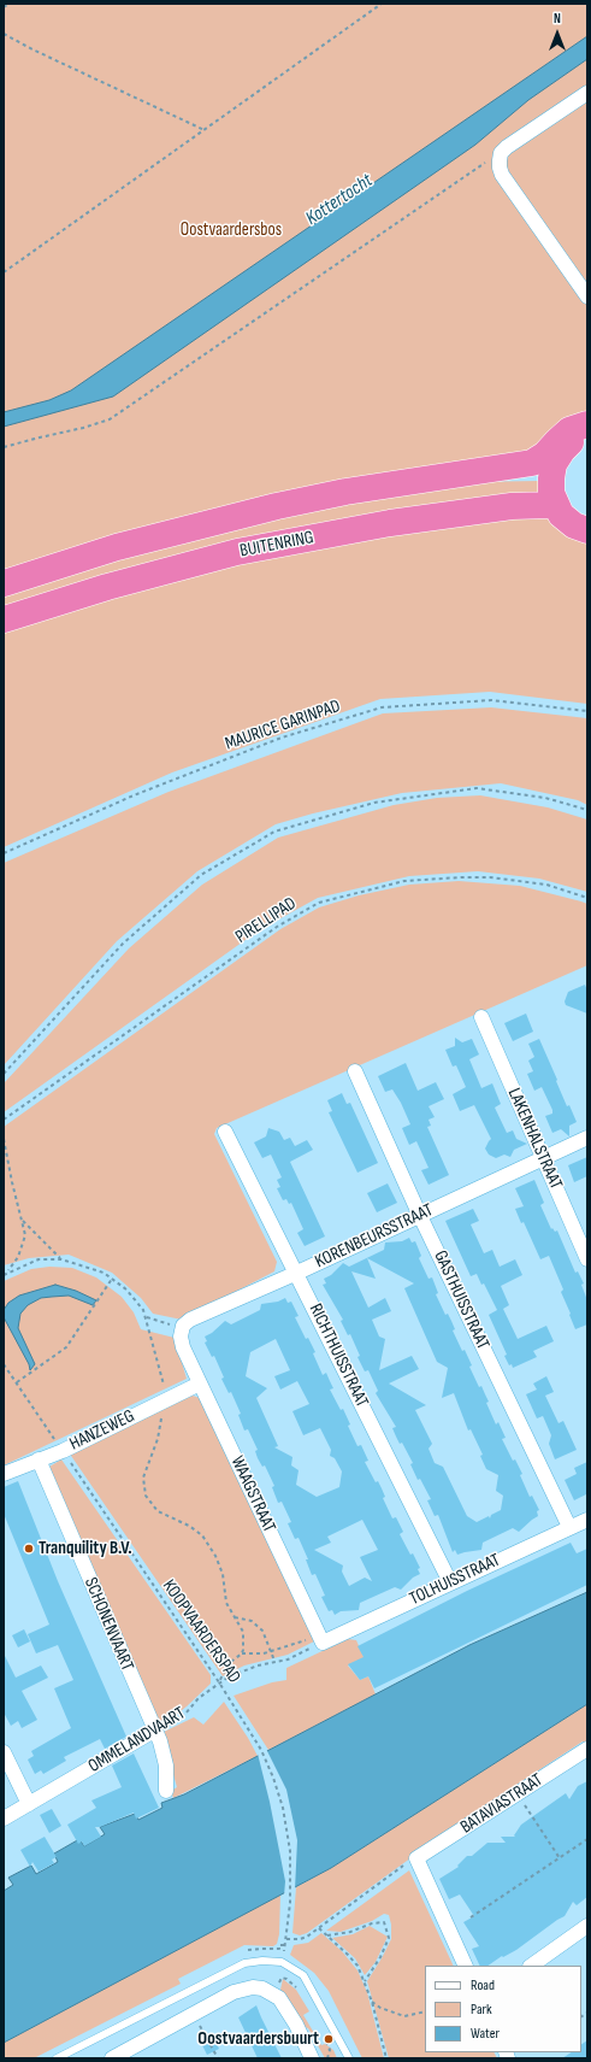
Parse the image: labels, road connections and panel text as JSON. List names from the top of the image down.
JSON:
{
  "streets": {
    "highway": ["BUITENRING"],
    "street": [
      "LAKENHALSTRAAT",
      "KORENBEURSSTRAAT",
      "GASTHUISSTRAAT",
      "RICHTHUISSTRAAT",
      "HANZEWEG",
      "WAAGSTRAAT",
      "TOLHUISSTRAAT",
      "SCHONENVAART",
      "OMMELANDVAART",
      "BATAVIASTRAAT"
    ],
    "path": ["MAURICE GARINPAD", "PIRELLIPAD", "KOOPVAARDERSPAD"]
  },
  "crossings": [
    ["LAKENHALSTRAAT", "KORENBEURSSTRAAT"],
    ["KORENBEURSSTRAAT", "GASTHUISSTRAAT"],
    ["KORENBEURSSTRAAT", "RICHTHUISSTRAAT"],
    ["KORENBEURSSTRAAT", "WAAGSTRAAT"],
    ["GASTHUISSTRAAT", "TOLHUISSTRAAT"],
    ["RICHTHUISSTRAAT", "TOLHUISSTRAAT"],
    ["HANZEWEG", "WAAGSTRAAT"],
    ["HANZEWEG", "SCHONENVAART"],
    ["HANZEWEG", "KOOPVAARDERSPAD"],
    ["WAAGSTRAAT", "TOLHUISSTRAAT"],
    ["WAAGSTRAAT", "OMMELANDVAART"],
    ["TOLHUISSTRAAT", "OMMELANDVAART"],
    ["SCHONENVAART", "OMMELANDVAART"],
    ["KOOPVAARDERSPAD", "OMMELANDVAART"]
  ],
  "water": ["Kottertocht"],
  "parks": ["Oostvaardersbos"],
  "places": ["Tranquility B.V.", "Oostvaardersbuurt"],
  "legend": ["Road", "Park", "Water"],
  "north": "top"
}
